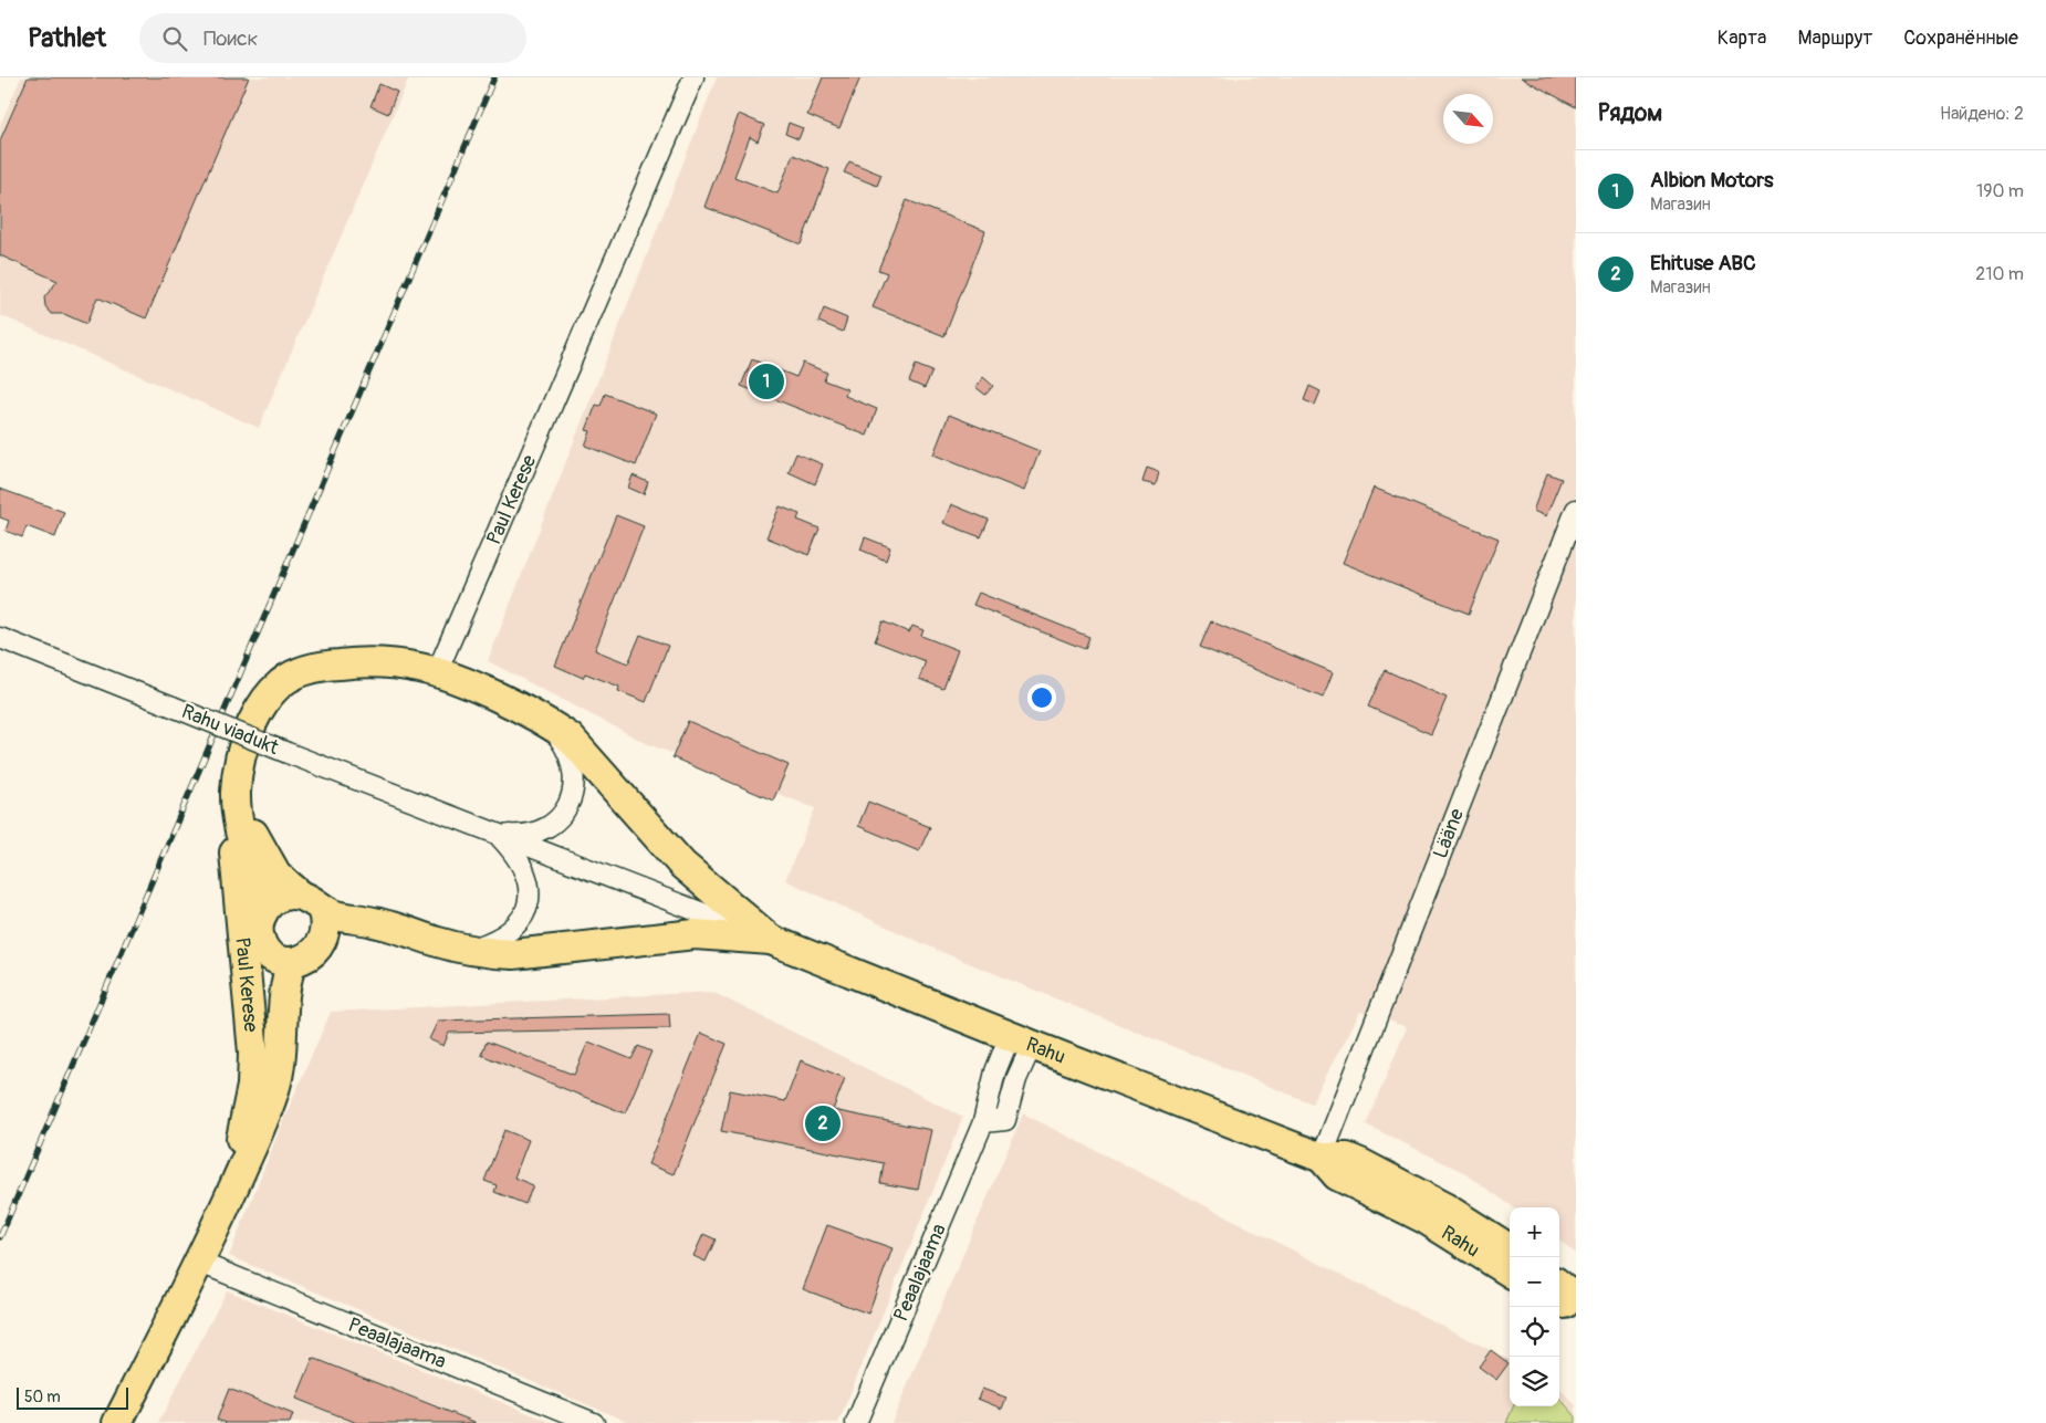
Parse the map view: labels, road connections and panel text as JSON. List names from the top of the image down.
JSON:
{
  "streets": {
    "highway": ["Paul Kerese", "Rahu"],
    "street": ["Rahu viadukt", "Lääne", "Peaalajaama"]
  },
  "crossings": [
    ["Paul Kerese", "Peaalajaama"],
    ["Rahu viadukt", "Rahu"],
    ["Lääne", "Rahu"],
    ["Rahu", "Peaalajaama"]
  ],
  "scale_bar": "50 m",
  "north": "bottom right",
  "page": {
    "header": "Pathlet",
    "search": "Поиск",
    "nav": ["Карта", "Маршрут", "Сохранённые"],
    "heading": ["Рядом", "Найдено: 2"],
    "list": [
      {
        "mark": "1",
        "name": "Albion Motors",
        "note": "Магазин",
        "value": "190 m"
      },
      {
        "mark": "2",
        "name": "Ehituse ABC",
        "note": "Магазин",
        "value": "210 m"
      }
    ],
    "pins": ["1", "2"],
    "map_buttons": ["+", "−"],
    "scale": "50 m"
  }
}
